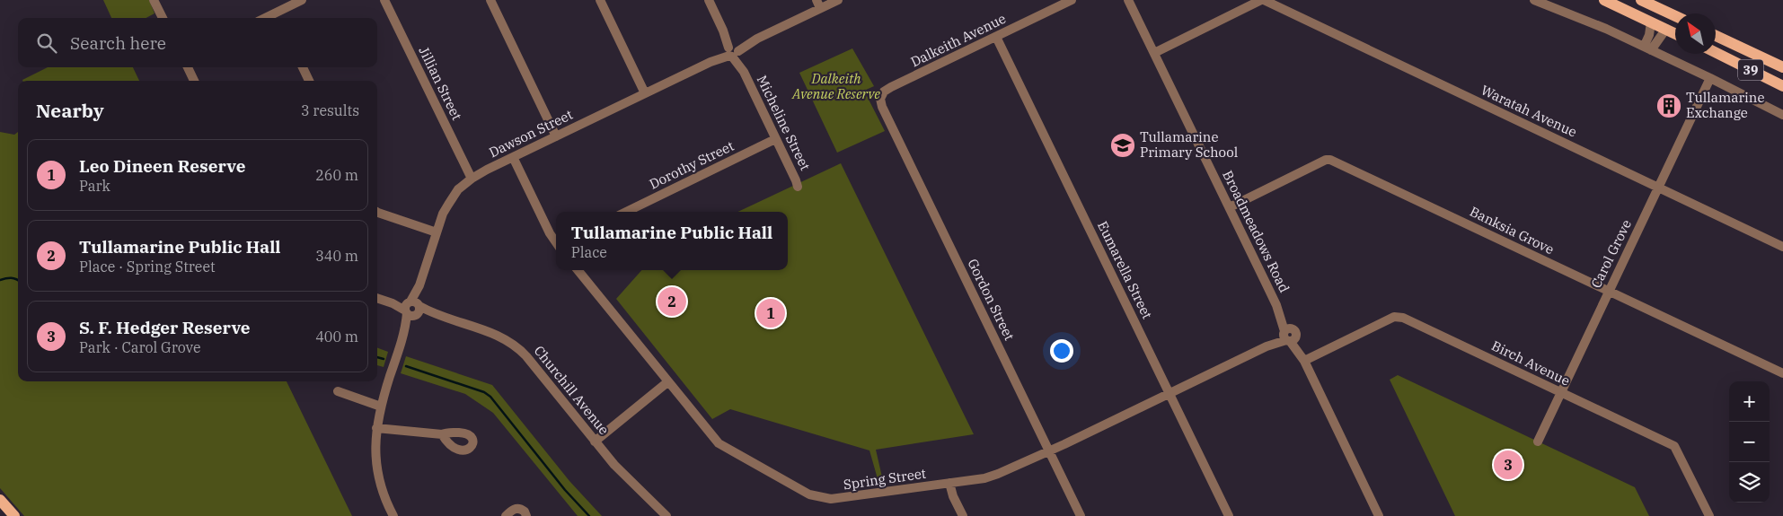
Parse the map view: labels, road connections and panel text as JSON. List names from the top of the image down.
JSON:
{
  "streets": {
    "main road": ["39"],
    "street": [
      "Dalkeith Avenue",
      "Jillian Street",
      "Waratah Avenue",
      "Micheline Street",
      "Dawson Street",
      "Dorothy Street",
      "Banksia Grove",
      "Broadmeadows Road",
      "Carol Grove",
      "Eumarella Street",
      "Gordon Street",
      "Birch Avenue",
      "Churchill Avenue",
      "Spring Street"
    ]
  },
  "crossings": [
    ["Dalkeith Avenue", "Eumarella Street"],
    ["Dalkeith Avenue", "Gordon Street"],
    ["Jillian Street", "Dawson Street"],
    ["Waratah Avenue", "Carol Grove"],
    ["Micheline Street", "Dawson Street"],
    ["Micheline Street", "Dorothy Street"],
    ["Dawson Street", "Churchill Avenue"],
    ["Banksia Grove", "Broadmeadows Road"],
    ["Banksia Grove", "Carol Grove"],
    ["Broadmeadows Road", "Birch Avenue"],
    ["Broadmeadows Road", "Spring Street"],
    ["Carol Grove", "Birch Avenue"],
    ["Eumarella Street", "Spring Street"],
    ["Gordon Street", "Spring Street"]
  ],
  "parks": ["Dalkeith Avenue Reserve"],
  "places": {
    "building": ["Tullamarine Exchange"],
    "school or university": ["Tullamarine Primary School"]
  },
  "north": "top left",
  "page": {
    "search": "Search here",
    "heading": ["Nearby", "3 results"],
    "list": [
      {
        "mark": "1",
        "name": "Leo Dineen Reserve",
        "note": "Park",
        "value": "260 m"
      },
      {
        "mark": "2",
        "name": "Tullamarine Public Hall",
        "note": "Place · Spring Street",
        "value": "340 m"
      },
      {
        "mark": "3",
        "name": "S. F. Hedger Reserve",
        "note": "Park · Carol Grove",
        "value": "400 m"
      }
    ],
    "popup": ["Tullamarine Public Hall", "Place"],
    "pins": ["2", "1", "3"],
    "map_buttons": ["+", "−"]
  }
}
